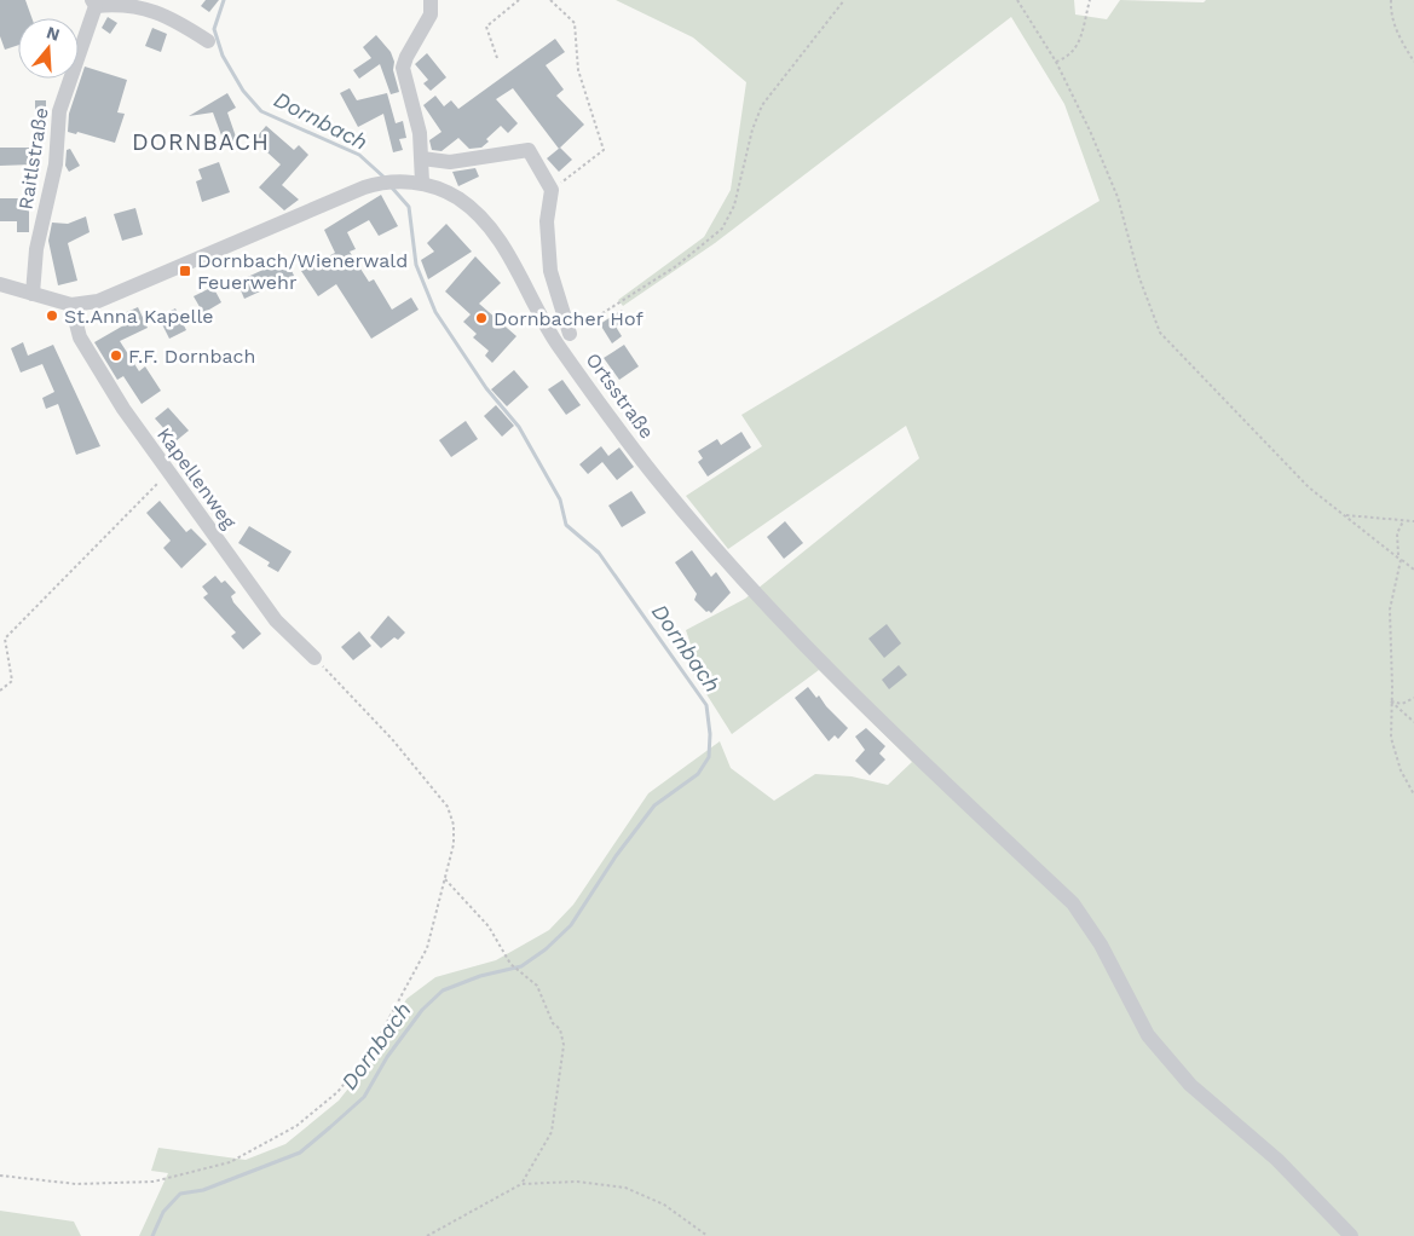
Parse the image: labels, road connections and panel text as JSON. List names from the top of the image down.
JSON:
{
  "streets": {
    "street": ["Raitlstraße", "Ortsstraße", "Kapellenweg"]
  },
  "crossings": [
    ["Raitlstraße", "Ortsstraße"],
    ["Ortsstraße", "Kapellenweg"]
  ],
  "districts": ["DORNBACH"],
  "water": ["Dornbach"],
  "places": {
    "transit": ["Dornbach/Wienerwald Feuerwehr"],
    "other": ["St.Anna Kapelle", "Dornbacher Hof", "F.F. Dornbach"]
  },
  "north": "top"
}
